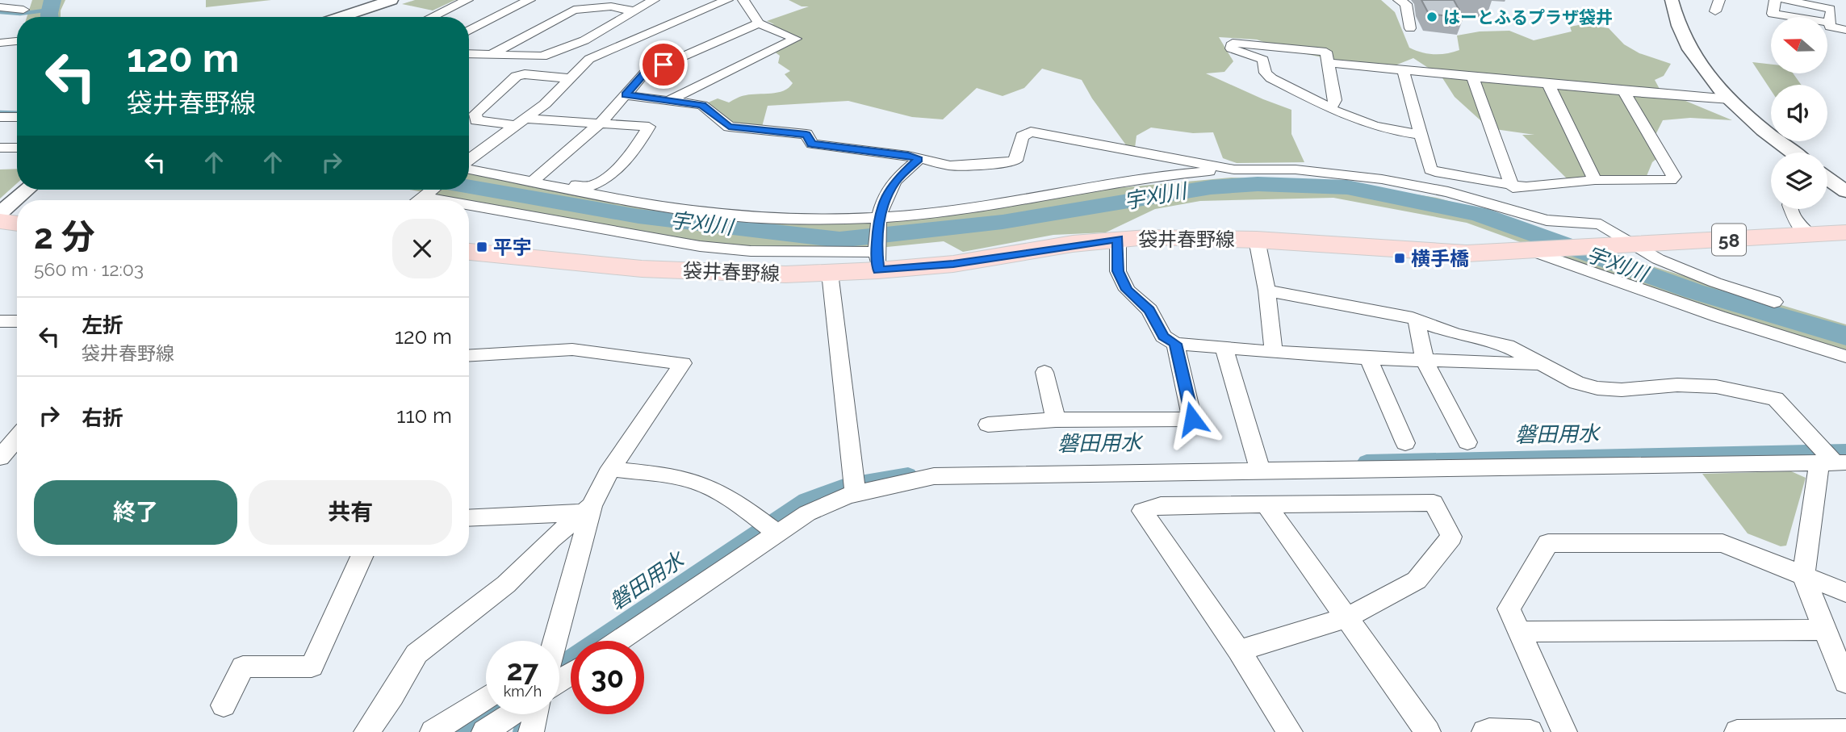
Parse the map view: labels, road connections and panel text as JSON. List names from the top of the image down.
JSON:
{
  "streets": {
    "main road": ["袋井春野線", "58"]
  },
  "water": ["宇刈川", "磐田用水"],
  "places": {
    "other": ["はーとふるプラザ袋井"],
    "transit": ["平宇", "横手橋"]
  },
  "north": "left",
  "page": {
    "turn": ["120 m", "袋井春野線"],
    "heading": ["2 分", "560 m · 12:03"],
    "list": [
      {
        "name": "左折",
        "note": "袋井春野線",
        "value": "120 m"
      },
      {
        "name": "右折",
        "value": "110 m"
      }
    ],
    "buttons": ["終了", "共有"],
    "speed": "27 km/h",
    "limit": "30"
  }
}
